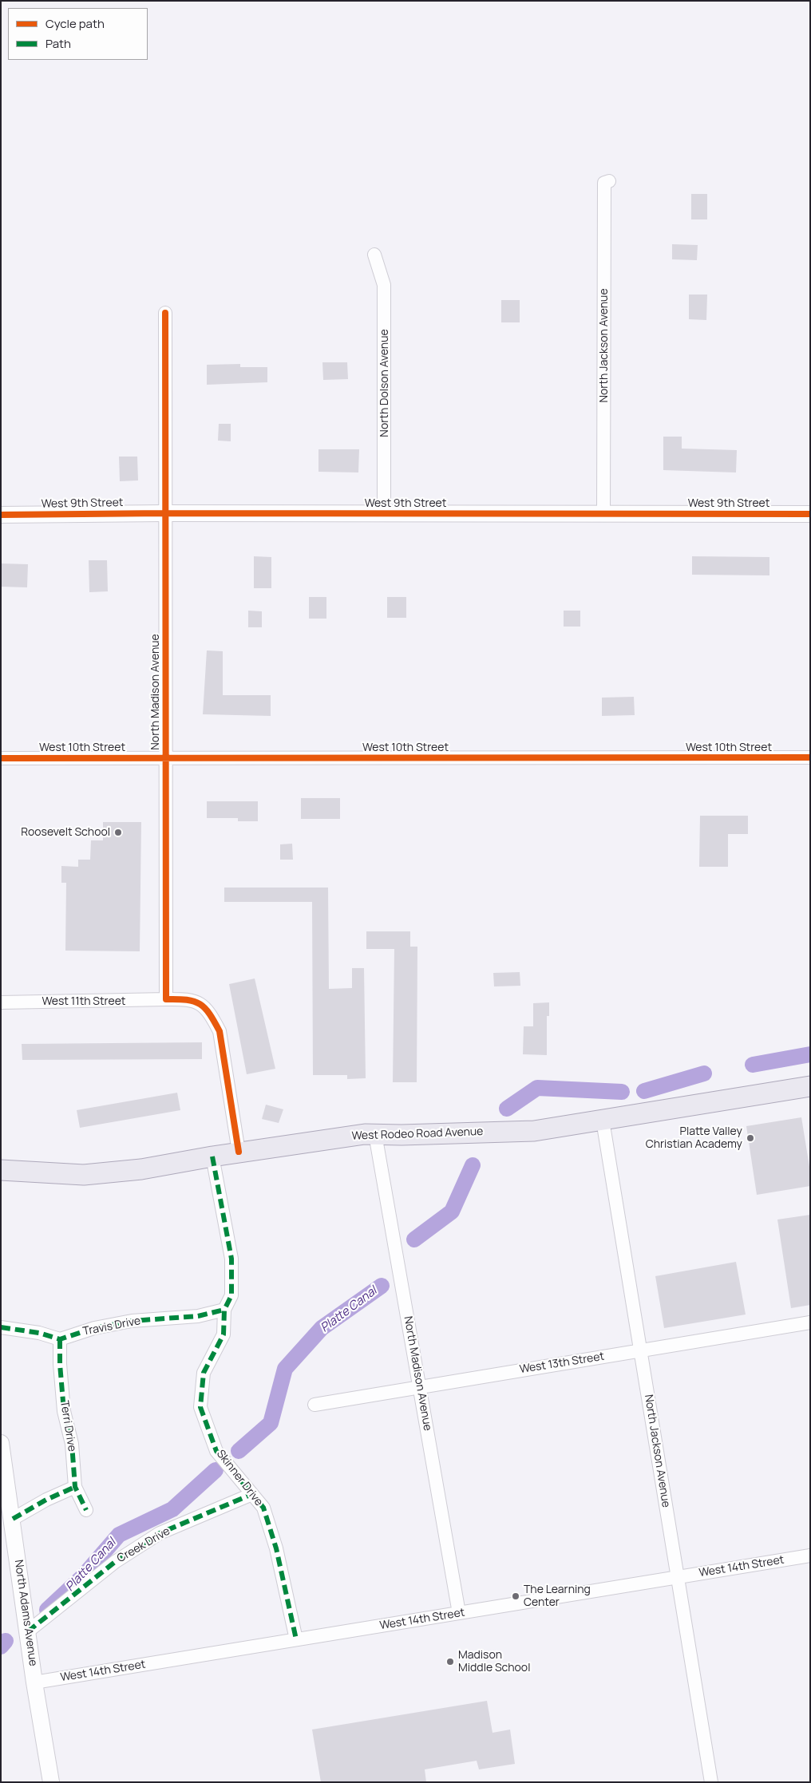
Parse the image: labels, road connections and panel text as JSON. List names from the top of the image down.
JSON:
{
  "streets": {
    "main road": ["West Rodeo Road Avenue"],
    "street": [
      "North Jackson Avenue",
      "North Dolson Avenue",
      "West 9th Street",
      "North Madison Avenue",
      "West 10th Street",
      "West 11th Street",
      "Travis Drive",
      "West 13th Street",
      "Terri Drive",
      "Skinner Drive",
      "Creek Drive",
      "West 14th Street",
      "North Adams Avenue"
    ]
  },
  "crossings": [
    ["North Jackson Avenue", "West 9th Street"],
    ["North Jackson Avenue", "West Rodeo Road Avenue"],
    ["North Jackson Avenue", "West 13th Street"],
    ["North Jackson Avenue", "West 14th Street"],
    ["North Dolson Avenue", "West 9th Street"],
    ["West 9th Street", "North Madison Avenue"],
    ["North Madison Avenue", "West 10th Street"],
    ["North Madison Avenue", "West 11th Street"],
    ["North Madison Avenue", "West Rodeo Road Avenue"],
    ["North Madison Avenue", "West 13th Street"],
    ["North Madison Avenue", "West 14th Street"],
    ["West Rodeo Road Avenue", "Skinner Drive"],
    ["Travis Drive", "Terri Drive"],
    ["Travis Drive", "Skinner Drive"],
    ["Skinner Drive", "Creek Drive"],
    ["Skinner Drive", "West 14th Street"],
    ["Creek Drive", "North Adams Avenue"],
    ["West 14th Street", "North Adams Avenue"]
  ],
  "water": ["Platte Canal"],
  "places": [
    "Roosevelt School",
    "Platte Valley Christian Academy",
    "The Learning Center",
    "Madison Middle School"
  ],
  "legend": ["Cycle path", "Path"]
}
